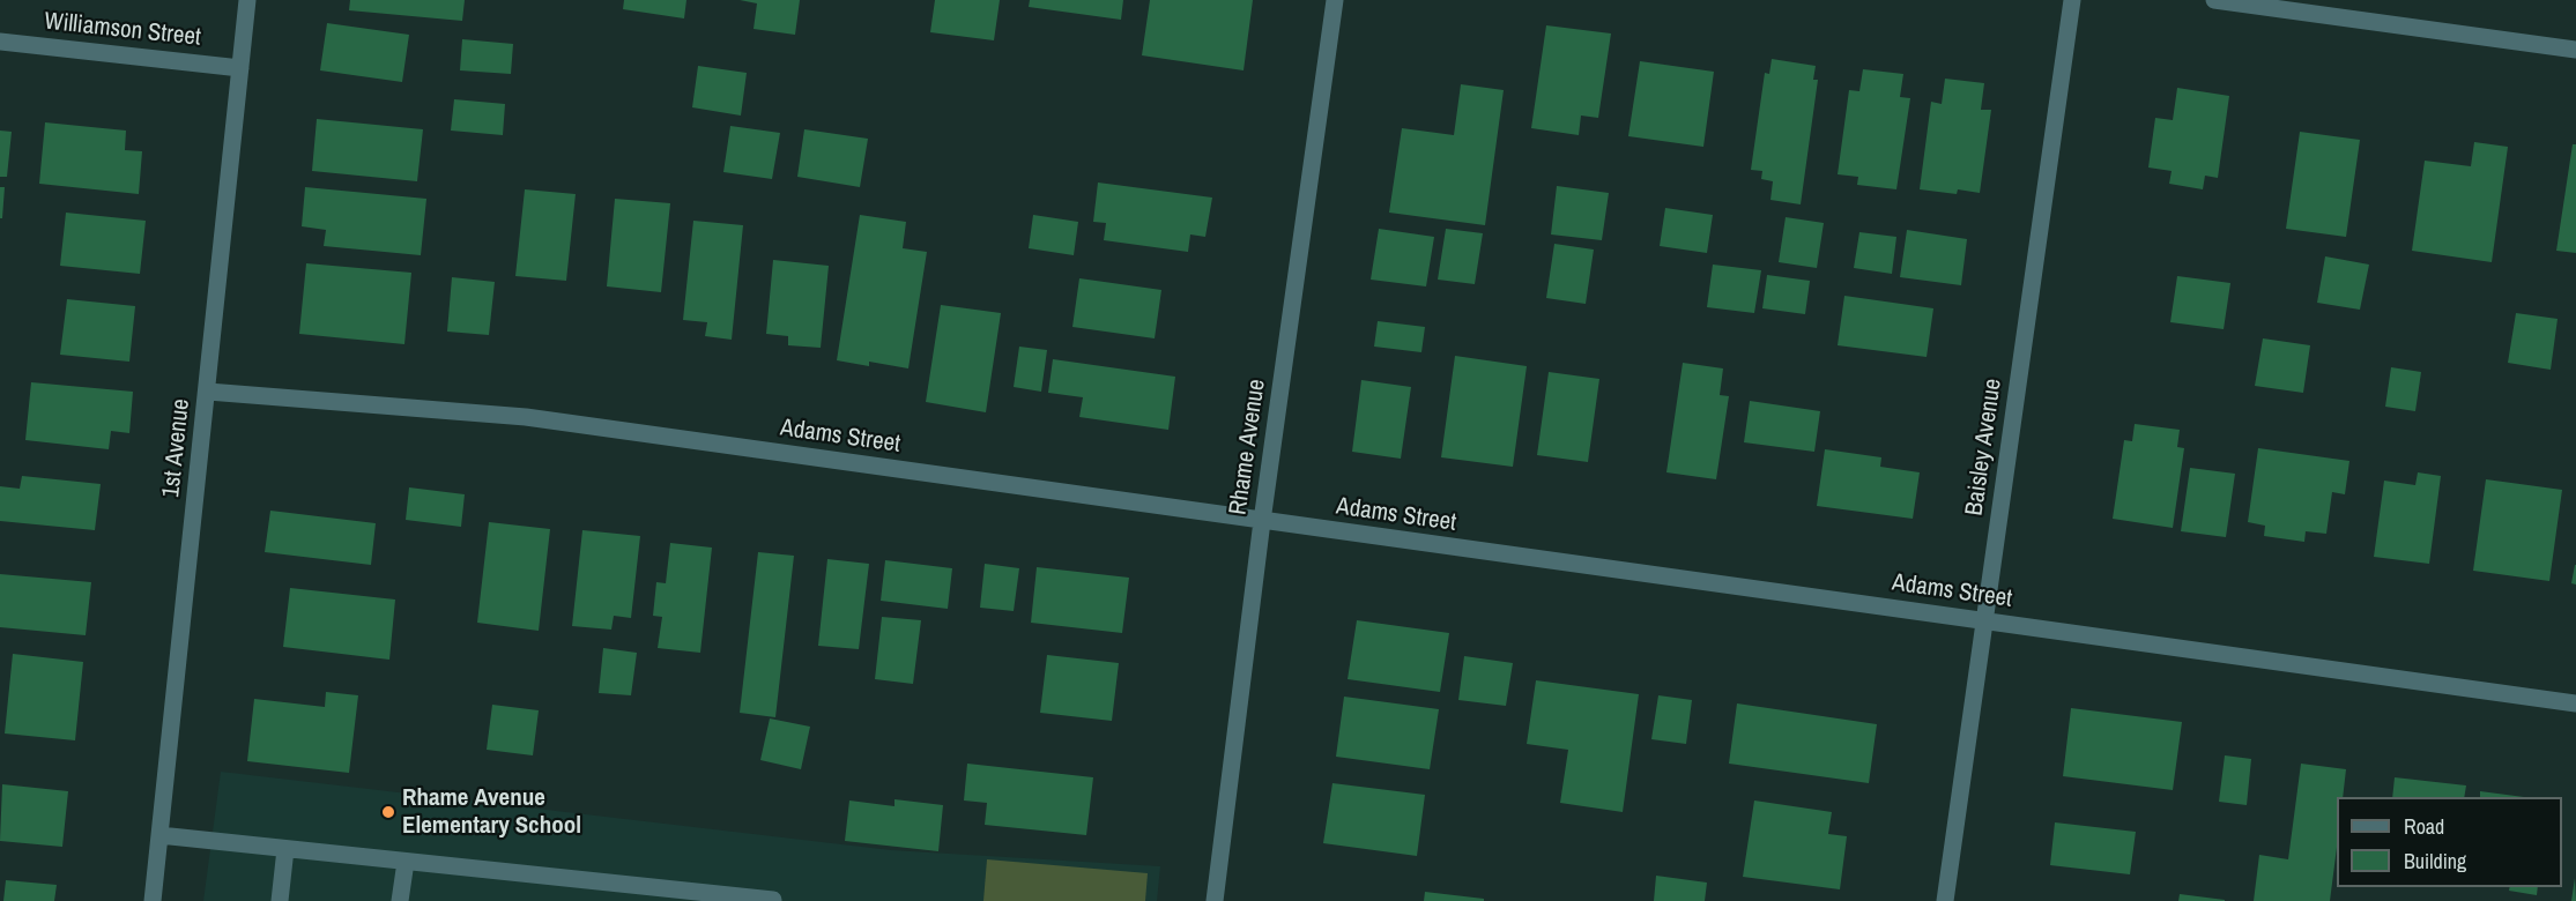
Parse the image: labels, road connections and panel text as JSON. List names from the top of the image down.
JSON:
{
  "streets": {
    "street": [
      "Williamson Street",
      "Adams Street",
      "Rhame Avenue",
      "Baisley Avenue",
      "1st Avenue"
    ]
  },
  "crossings": [
    ["Williamson Street", "1st Avenue"],
    ["Adams Street", "Rhame Avenue"],
    ["Adams Street", "Baisley Avenue"],
    ["Adams Street", "1st Avenue"]
  ],
  "places": ["Rhame Avenue Elementary School"],
  "legend": ["Road", "Building"]
}
